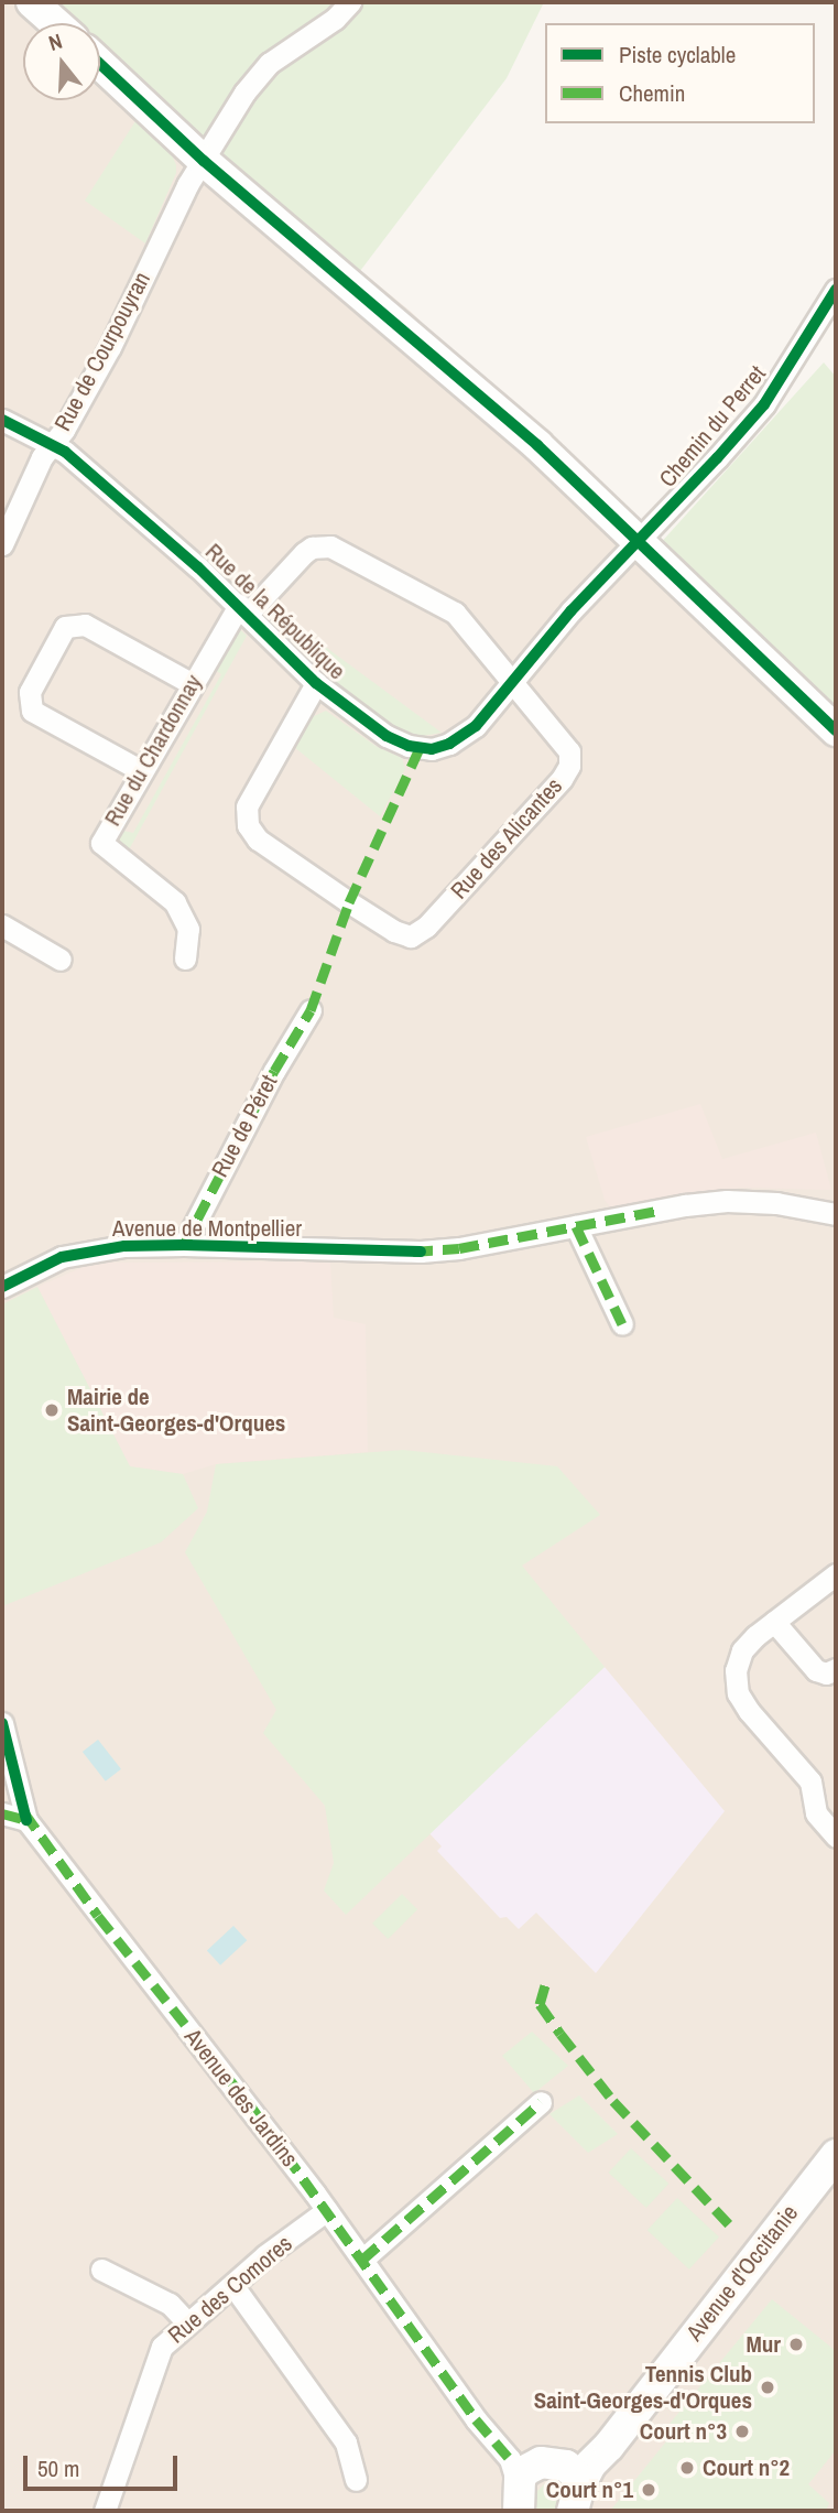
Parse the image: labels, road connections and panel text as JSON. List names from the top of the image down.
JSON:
{
  "streets": {
    "street": [
      "Rue de Courpouyran",
      "Chemin du Perret",
      "Rue de la République",
      "Rue du Chardonnay",
      "Rue des Alicantes",
      "Rue de Péret",
      "Avenue de Montpellier",
      "Avenue des Jardins",
      "Avenue d'Occitanie",
      "Rue des Comores"
    ]
  },
  "crossings": [
    ["Rue de Courpouyran", "Rue de la République"],
    ["Chemin du Perret", "Rue de la République"],
    ["Rue de la République", "Rue du Chardonnay"],
    ["Rue de la République", "Rue des Alicantes"],
    ["Rue du Chardonnay", "Rue des Alicantes"],
    ["Rue de Péret", "Avenue de Montpellier"],
    ["Avenue des Jardins", "Rue des Comores"]
  ],
  "places": [
    "Mairie de Saint-Georges-d'Orques",
    "Mur",
    "Tennis Club Saint-Georges-d'Orques",
    "Court n°3",
    "Court n°2",
    "Court n°1"
  ],
  "legend": ["Piste cyclable", "Chemin"],
  "scale_bar": "50 m",
  "north": "top"
}
